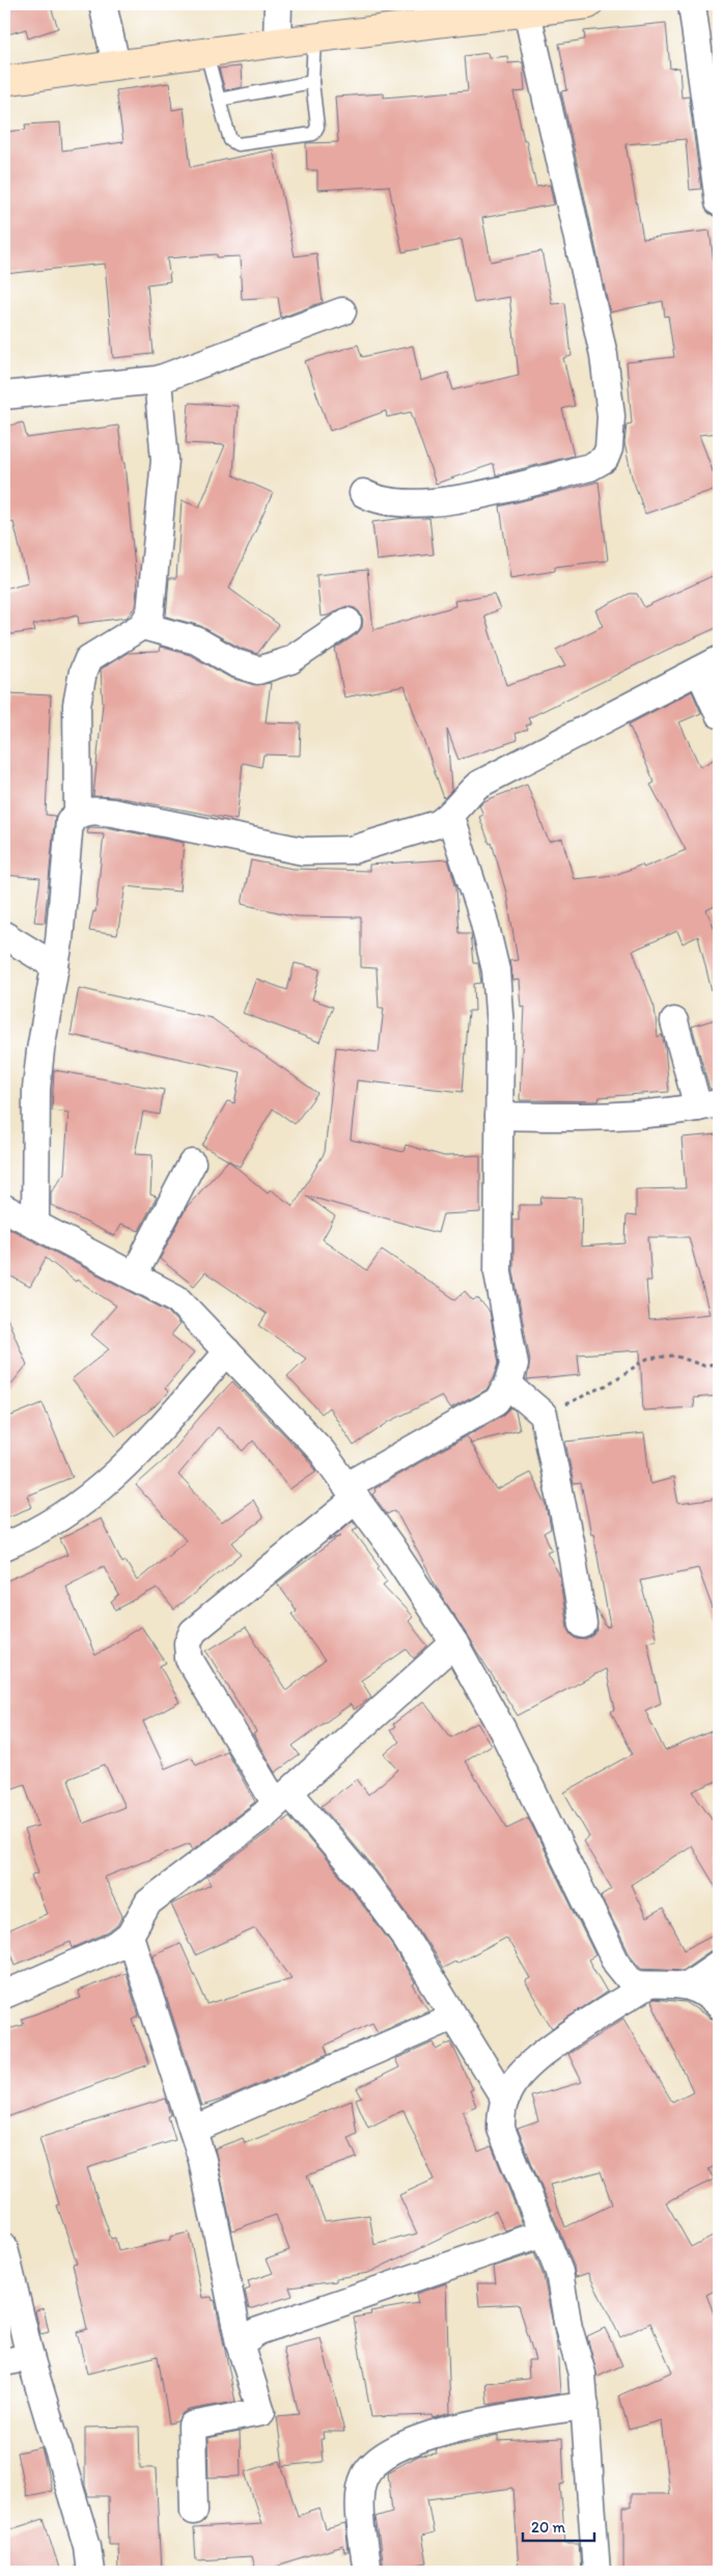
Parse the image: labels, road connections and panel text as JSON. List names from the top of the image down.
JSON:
{
  "scale_bar": "20 m"
}
